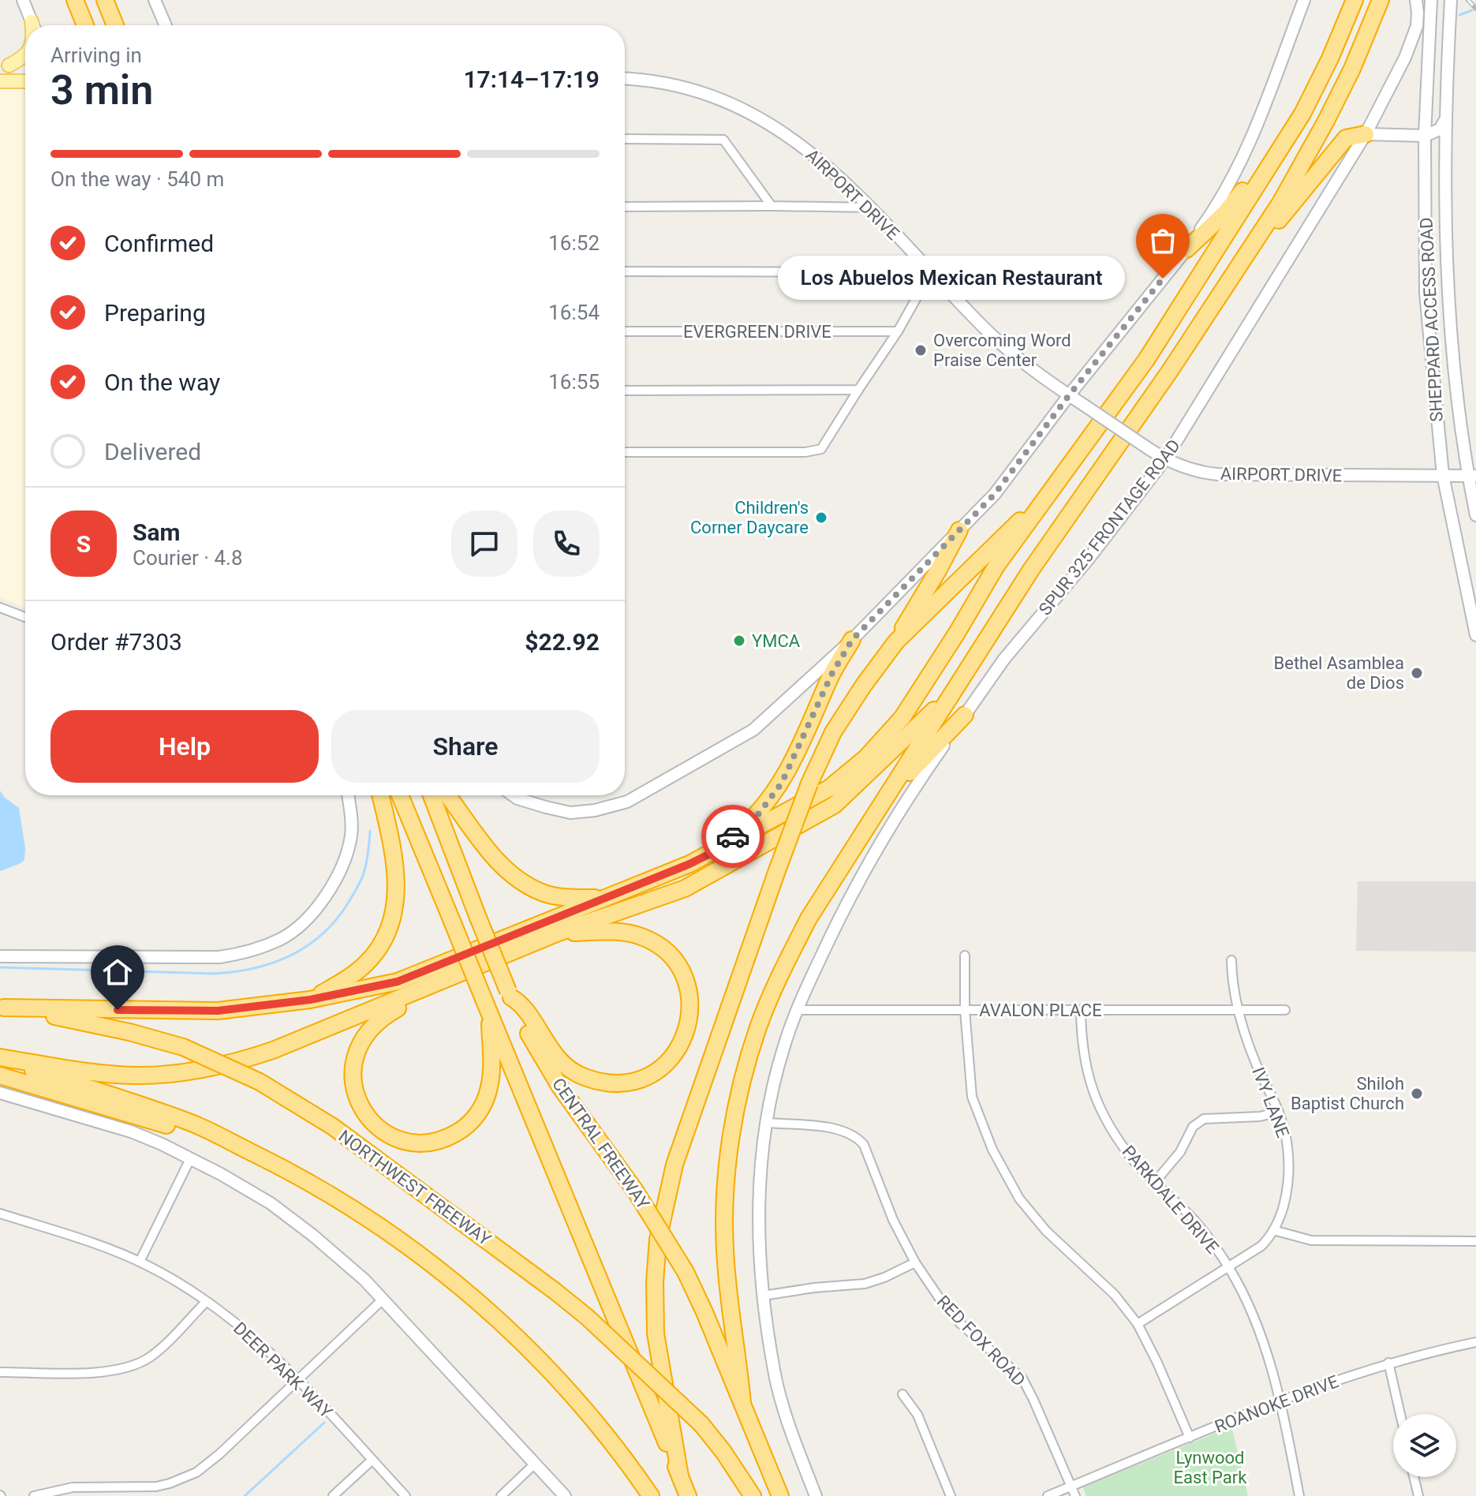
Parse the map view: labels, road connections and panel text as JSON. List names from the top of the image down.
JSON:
{
  "streets": {
    "highway": ["CENTRAL FREEWAY", "NORTHWEST FREEWAY"],
    "main road": ["AIRPORT DRIVE", "SHEPPARD ACCESS ROAD", "SPUR 325 FRONTAGE ROAD"],
    "street": [
      "EVERGREEN DRIVE",
      "AVALON PLACE",
      "IVY LANE",
      "PARKDALE DRIVE",
      "RED FOX ROAD",
      "DEER PARK WAY",
      "ROANOKE DRIVE"
    ]
  },
  "crossings": [
    ["AIRPORT DRIVE", "SHEPPARD ACCESS ROAD"],
    ["AIRPORT DRIVE", "SPUR 325 FRONTAGE ROAD"],
    ["SPUR 325 FRONTAGE ROAD", "AVALON PLACE"],
    ["AVALON PLACE", "IVY LANE"],
    ["AVALON PLACE", "PARKDALE DRIVE"],
    ["IVY LANE", "PARKDALE DRIVE"],
    ["PARKDALE DRIVE", "ROANOKE DRIVE"],
    ["RED FOX ROAD", "ROANOKE DRIVE"]
  ],
  "parks": ["Lynwood East Park"],
  "places": [
    "Los Abuelos Mexican Restaurant",
    "Overcoming Word Praise Center",
    "Children's Corner Daycare",
    "YMCA",
    "Bethel Asamblea de Dios",
    "Shiloh Baptist Church"
  ],
  "page": {
    "heading": ["3 min", "Arriving in", "17:14–17:19"],
    "panel": [
      "Sam",
      "Courier · 4.8",
      "Order #7303",
      "$22.92"
    ],
    "bar": "On the way · 540 m",
    "list": [
      ["Confirmed", "16:52"],
      ["Preparing", "16:54"],
      ["On the way", "16:55"],
      "Delivered"
    ],
    "bubble": "Los Abuelos Mexican Restaurant",
    "round": "S",
    "buttons": ["Help", "Share"]
  }
}
